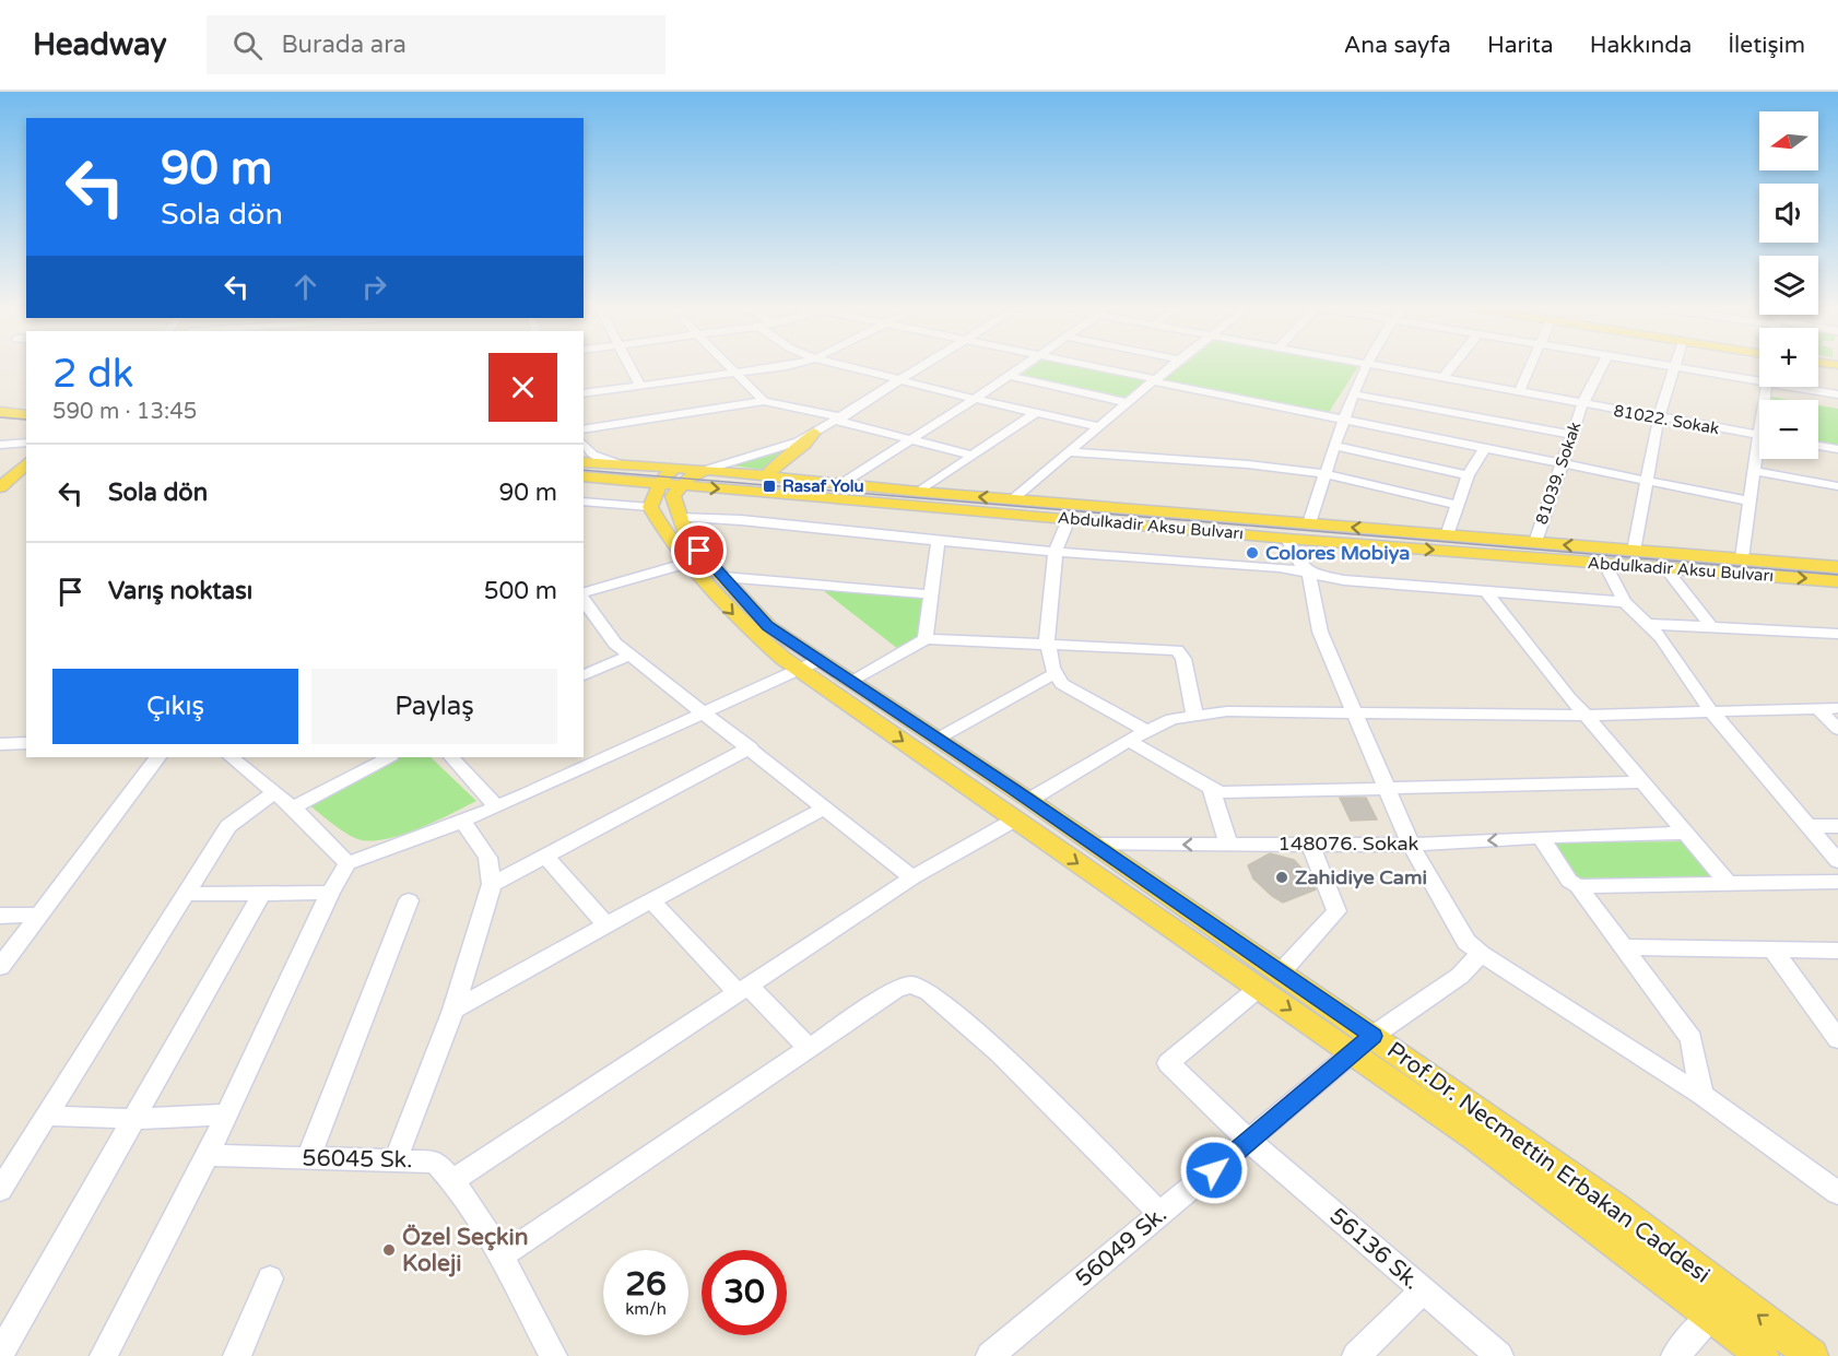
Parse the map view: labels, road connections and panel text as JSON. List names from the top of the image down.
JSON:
{
  "streets": {
    "main road": ["Abdulkadir Aksu Bulvarı", "Prof.Dr. Necmettin Erbakan Caddesi"],
    "street": [
      "81022. Sokak",
      "81039. Sokak",
      "148076. Sokak",
      "56045 Sk.",
      "56049 Sk.",
      "56136 Sk."
    ]
  },
  "crossings": [
    ["81022. Sokak", "81039. Sokak"],
    ["Abdulkadir Aksu Bulvarı", "Prof.Dr. Necmettin Erbakan Caddesi"],
    ["148076. Sokak", "Prof.Dr. Necmettin Erbakan Caddesi"],
    ["Prof.Dr. Necmettin Erbakan Caddesi", "56049 Sk."],
    ["Prof.Dr. Necmettin Erbakan Caddesi", "56136 Sk."],
    ["56049 Sk.", "56136 Sk."]
  ],
  "places": {
    "transit": ["Rasaf Yolu"],
    "other": ["Colores Mobiya", "Zahidiye Cami", "Özel Seçkin Koleji"]
  },
  "north": "left",
  "page": {
    "header": "Headway",
    "search": "Burada ara",
    "nav": [
      "Ana sayfa",
      "Harita",
      "Hakkında",
      "İletişim"
    ],
    "map_buttons": ["+", "−"],
    "turn": ["90 m", "Sola dön"],
    "heading": ["2 dk", "590 m · 13:45"],
    "list": [
      {
        "name": "Sola dön",
        "value": "90 m"
      },
      {
        "name": "Varış noktası",
        "value": "500 m"
      }
    ],
    "buttons": ["Çıkış", "Paylaş"],
    "speed": "26 km/h",
    "limit": "30"
  }
}
